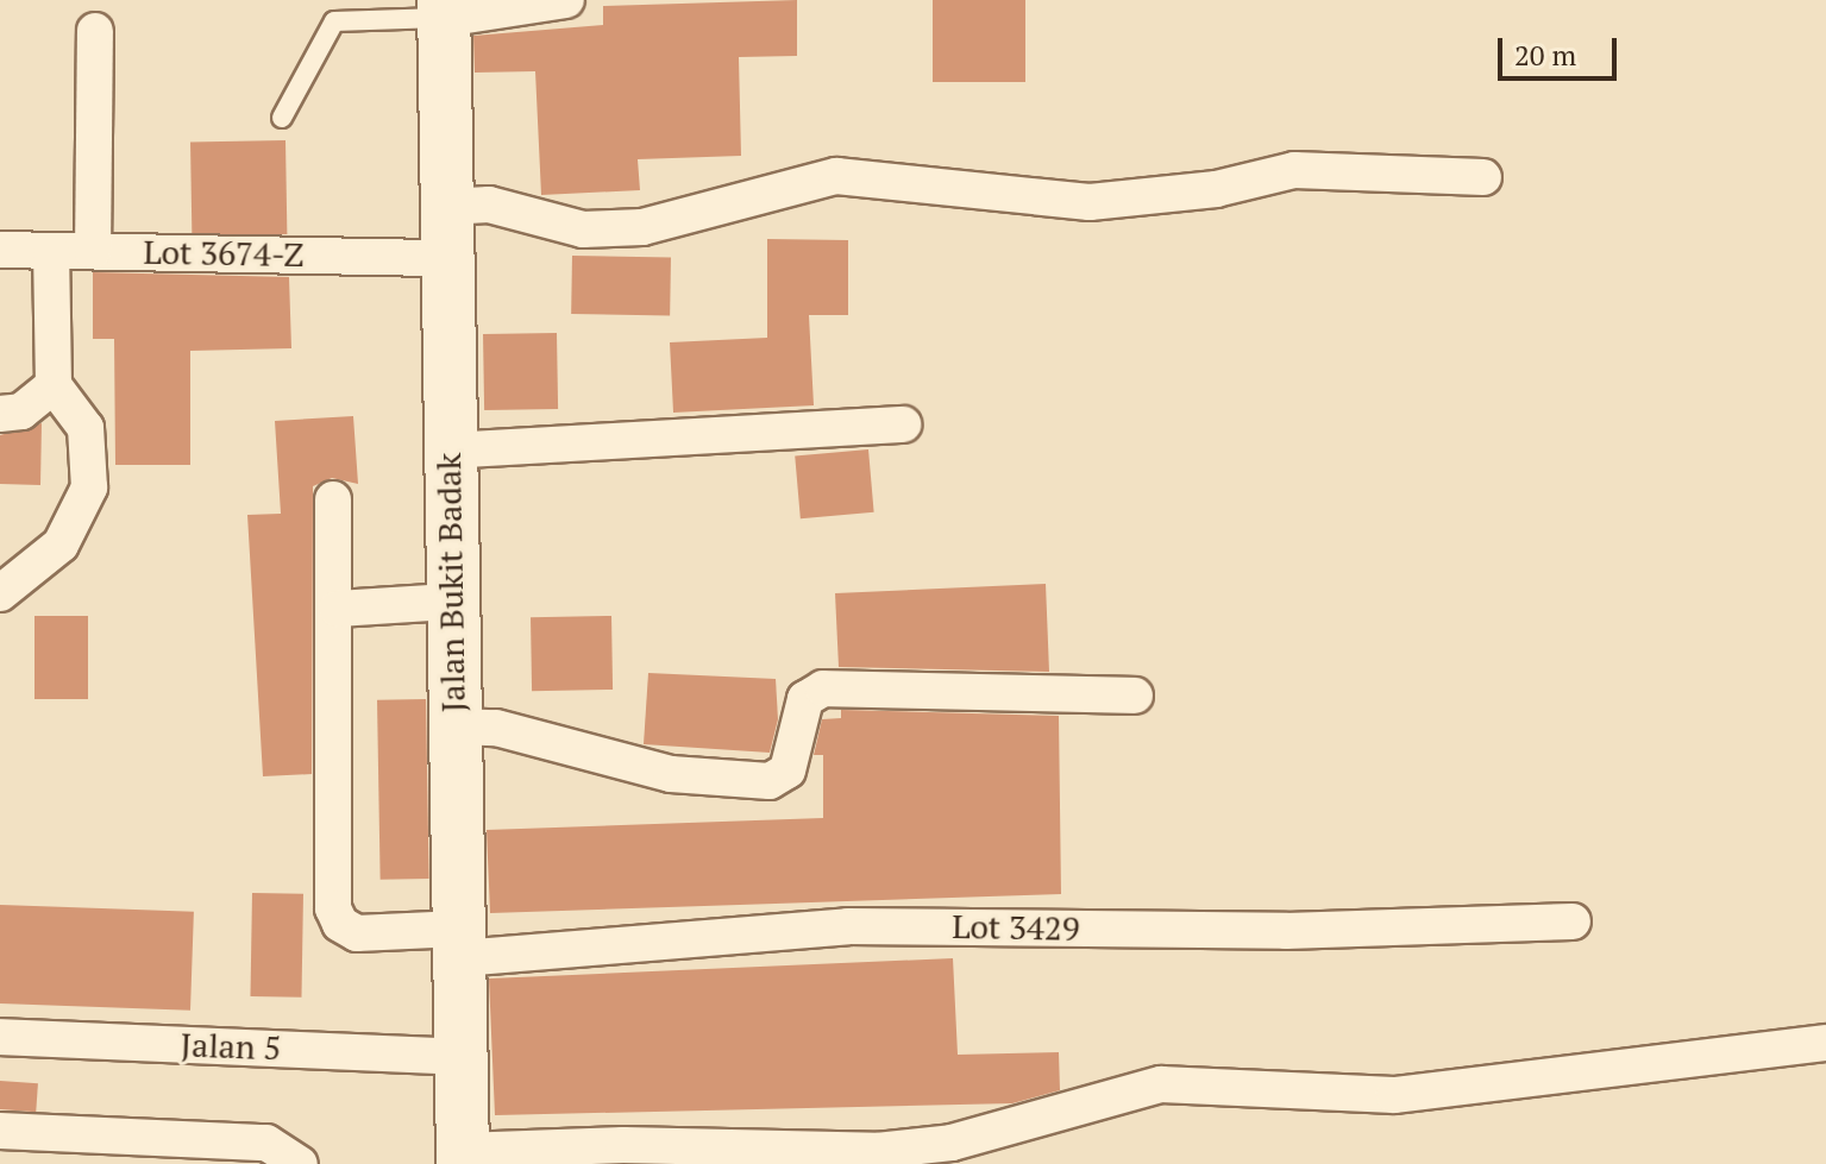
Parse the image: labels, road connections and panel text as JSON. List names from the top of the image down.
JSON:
{
  "streets": {
    "main road": ["Jalan Bukit Badak"],
    "street": ["Lot 3674-Z", "Lot 3429", "Jalan 5"]
  },
  "crossings": [
    ["Lot 3674-Z", "Jalan Bukit Badak"],
    ["Jalan Bukit Badak", "Lot 3429"],
    ["Jalan Bukit Badak", "Jalan 5"]
  ],
  "scale_bar": "20 m"
}
